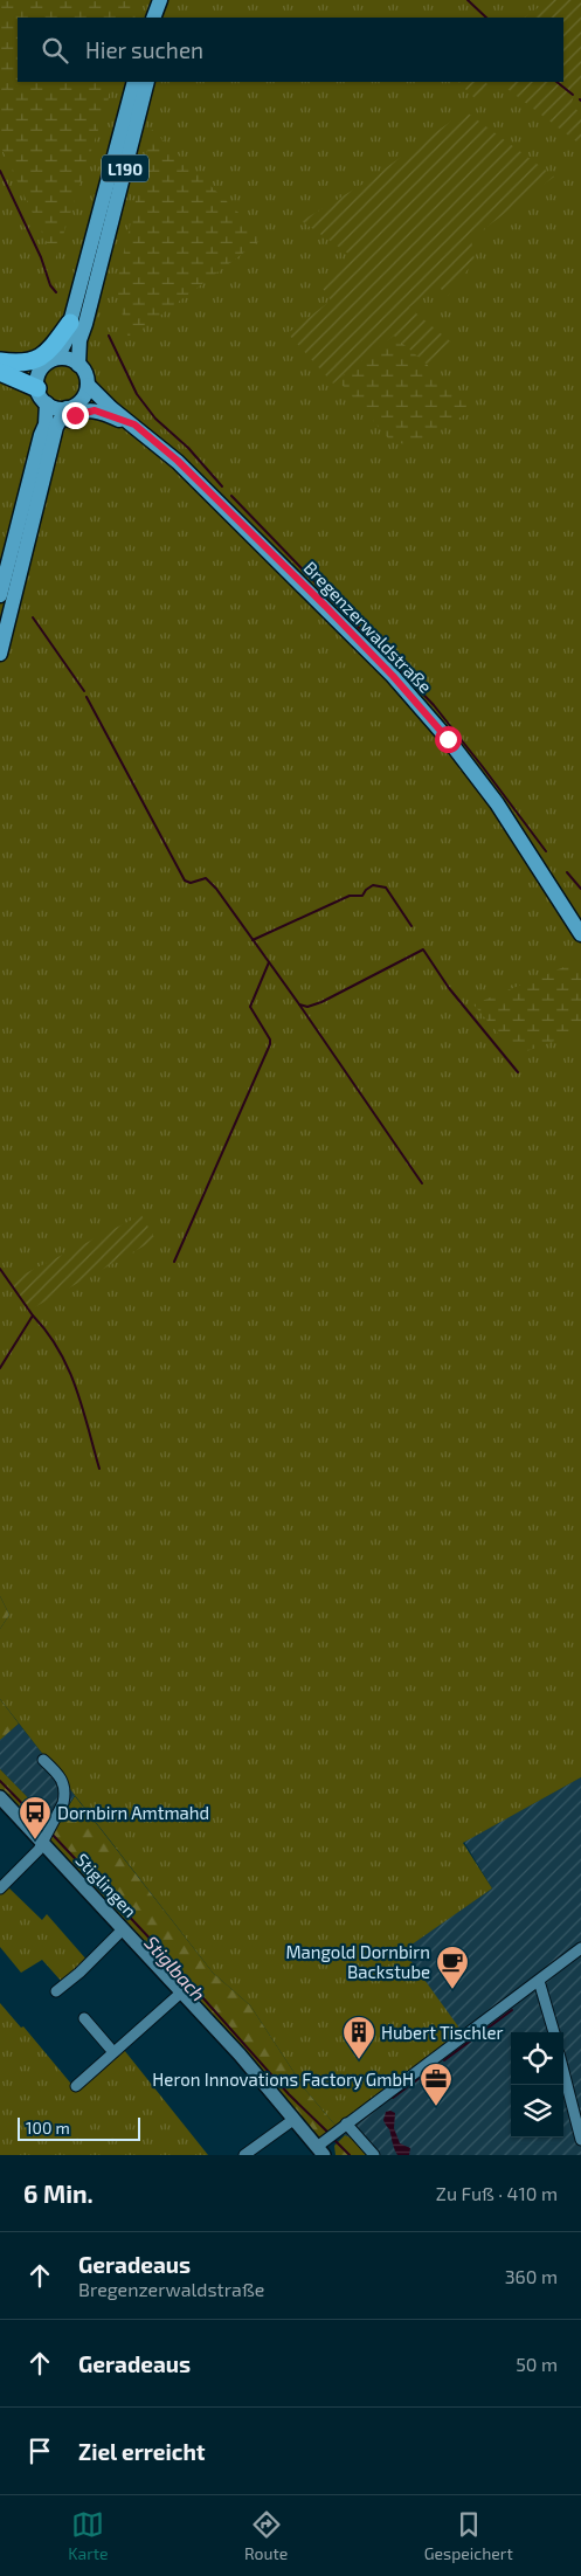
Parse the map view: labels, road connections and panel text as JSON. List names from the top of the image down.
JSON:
{
  "streets": {
    "main road": ["L190", "Bregenzerwaldstraße", "Stiglingen"]
  },
  "crossings": [
    ["L190", "Bregenzerwaldstraße"]
  ],
  "water": ["Stiglbach"],
  "places": {
    "bus stop": ["Dornbirn Amtmahd"],
    "cafe": ["Mangold Dornbirn Backstube"],
    "building": ["Hubert Tischler"],
    "office": ["Heron Innovations Factory GmbH"]
  },
  "scale_bar": "100 m",
  "page": {
    "search": "Hier suchen",
    "scale": "100 m",
    "heading": ["6 Min.", "Zu Fuß · 410 m"],
    "list": [
      ["Geradeaus", "Bregenzerwaldstraße", "360 m"],
      ["Geradeaus", "50 m"],
      "Ziel erreicht"
    ],
    "nav": ["Karte", "Route", "Gespeichert"]
  }
}
